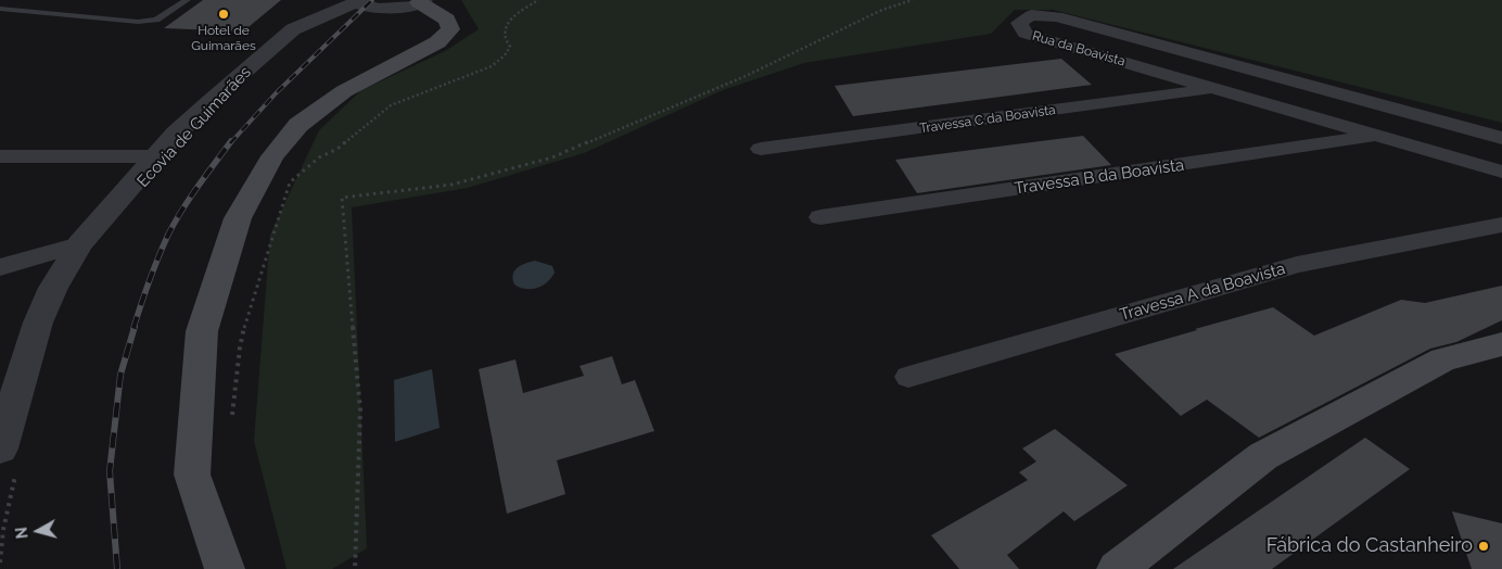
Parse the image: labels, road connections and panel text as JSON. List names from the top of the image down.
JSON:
{
  "streets": {
    "street": [
      "Rua da Boavista",
      "Travessa C da Boavista",
      "Travessa B da Boavista",
      "Travessa A da Boavista"
    ]
  },
  "crossings": [
    ["Rua da Boavista", "Travessa C da Boavista"],
    ["Rua da Boavista", "Travessa B da Boavista"]
  ],
  "places": ["Hotel de Guimarães", "Fábrica do Castanheiro"],
  "north": "left"
}
